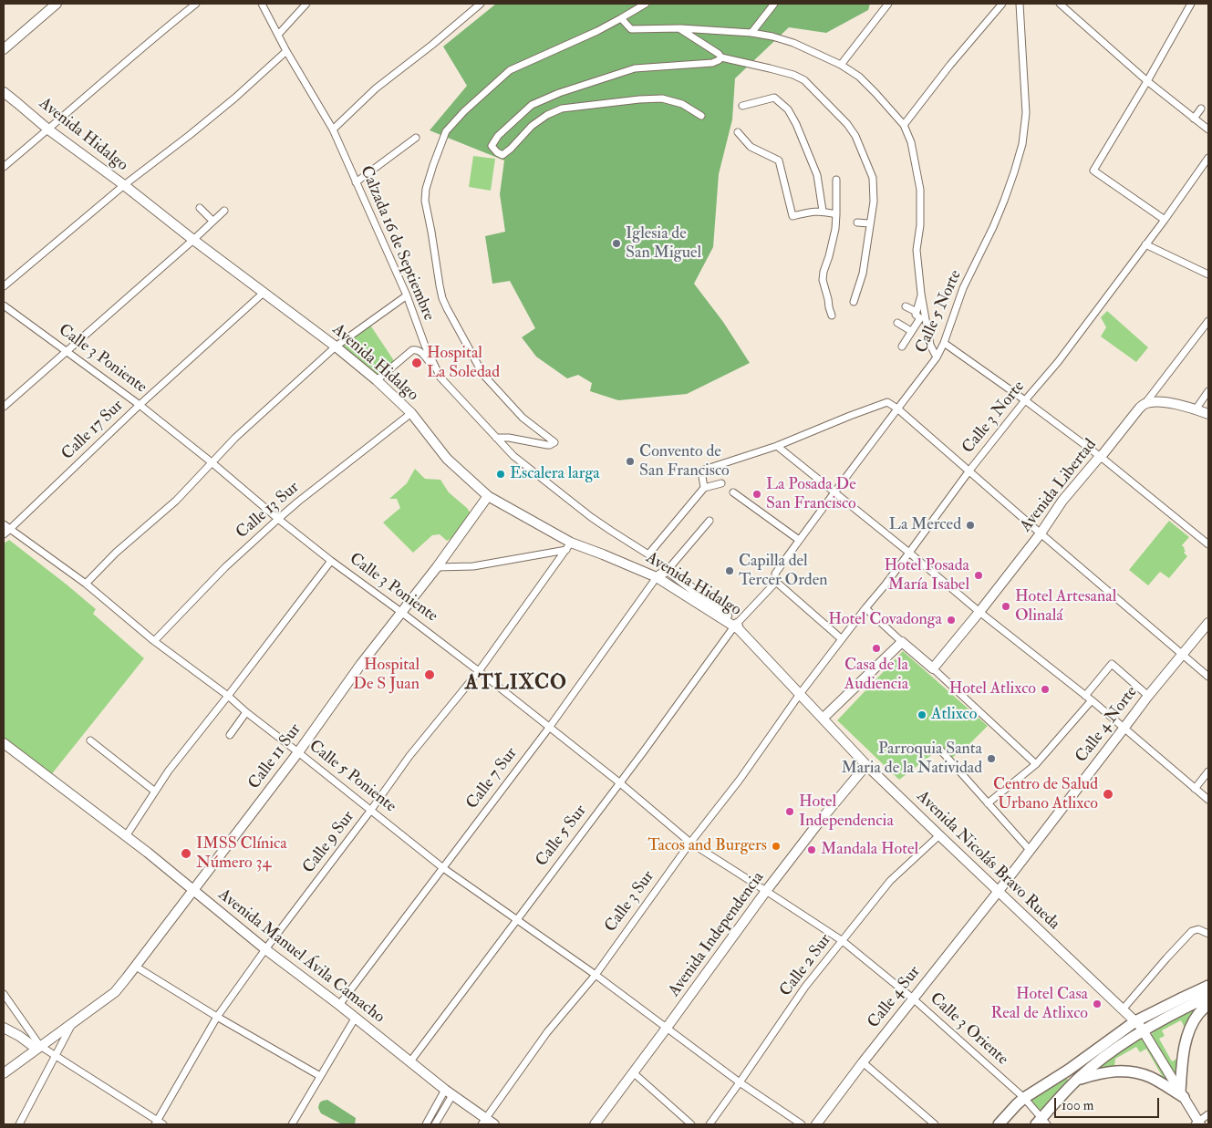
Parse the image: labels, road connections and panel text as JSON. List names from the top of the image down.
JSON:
{
  "streets": {
    "street": [
      "Avenida Hidalgo",
      "Calzada 16 de Septiembre",
      "Calle 5 Norte",
      "Calle 3 Poniente",
      "Calle 3 Norte",
      "Calle 17 Sur",
      "Avenida Libertad",
      "Calle 13 Sur",
      "Calle 4 Norte",
      "Calle 11 Sur",
      "Calle 5 Poniente",
      "Calle 7 Sur",
      "Calle 5 Sur",
      "Calle 9 Sur",
      "Avenida Nicolás Bravo Rueda",
      "Calle 3 Sur",
      "Avenida Independencia",
      "Avenida Manuel Ávila Camacho",
      "Calle 2 Sur",
      "Calle 4 Sur",
      "Calle 3 Oriente"
    ]
  },
  "crossings": [
    ["Avenida Hidalgo", "Calzada 16 de Septiembre"],
    ["Avenida Hidalgo", "Calle 5 Norte"],
    ["Avenida Hidalgo", "Calle 3 Norte"],
    ["Avenida Hidalgo", "Calle 17 Sur"],
    ["Avenida Hidalgo", "Calle 13 Sur"],
    ["Avenida Hidalgo", "Calle 11 Sur"],
    ["Avenida Hidalgo", "Calle 7 Sur"],
    ["Avenida Hidalgo", "Calle 5 Sur"],
    ["Avenida Hidalgo", "Calle 9 Sur"],
    ["Avenida Hidalgo", "Avenida Nicolás Bravo Rueda"],
    ["Avenida Hidalgo", "Calle 3 Sur"],
    ["Calzada 16 de Septiembre", "Calle 7 Sur"],
    ["Calle 5 Norte", "Calle 5 Sur"],
    ["Calle 3 Poniente", "Calle 17 Sur"],
    ["Calle 3 Poniente", "Calle 13 Sur"],
    ["Calle 3 Poniente", "Calle 11 Sur"],
    ["Calle 3 Poniente", "Calle 7 Sur"],
    ["Calle 3 Poniente", "Calle 5 Sur"],
    ["Calle 3 Poniente", "Calle 9 Sur"],
    ["Calle 3 Poniente", "Calle 3 Sur"],
    ["Calle 3 Poniente", "Avenida Independencia"],
    ["Calle 3 Poniente", "Calle 3 Oriente"],
    ["Calle 3 Norte", "Calle 3 Sur"],
    ["Calle 17 Sur", "Calle 5 Poniente"],
    ["Calle 13 Sur", "Calle 5 Poniente"],
    ["Calle 4 Norte", "Avenida Nicolás Bravo Rueda"],
    ["Calle 4 Norte", "Calle 4 Sur"],
    ["Calle 11 Sur", "Calle 5 Poniente"],
    ["Calle 11 Sur", "Avenida Manuel Ávila Camacho"],
    ["Calle 5 Poniente", "Calle 7 Sur"],
    ["Calle 5 Poniente", "Calle 5 Sur"],
    ["Calle 5 Poniente", "Calle 9 Sur"],
    ["Calle 5 Poniente", "Calle 3 Sur"],
    ["Calle 5 Poniente", "Avenida Independencia"],
    ["Calle 5 Poniente", "Calle 2 Sur"],
    ["Calle 7 Sur", "Avenida Manuel Ávila Camacho"],
    ["Calle 5 Sur", "Avenida Manuel Ávila Camacho"],
    ["Calle 9 Sur", "Avenida Manuel Ávila Camacho"],
    ["Avenida Nicolás Bravo Rueda", "Avenida Independencia"],
    ["Avenida Nicolás Bravo Rueda", "Calle 2 Sur"],
    ["Avenida Nicolás Bravo Rueda", "Calle 4 Sur"],
    ["Calle 3 Sur", "Avenida Manuel Ávila Camacho"],
    ["Avenida Independencia", "Calle 3 Oriente"],
    ["Calle 2 Sur", "Calle 3 Oriente"],
    ["Calle 4 Sur", "Calle 3 Oriente"]
  ],
  "districts": ["ATLIXCO"],
  "places": [
    "Iglesia de San Miguel",
    "Hospital La Soledad",
    "Convento de San Francisco",
    "Escalera larga",
    "La Posada De San Francisco",
    "La Merced",
    "Capilla del Tercer Orden",
    "Hotel Posada María Isabel",
    "Hotel Artesanal Olinalá",
    "Hotel Covadonga",
    "Casa de la Audiencia",
    "Hospital De S Juan",
    "Hotel Atlixco",
    "Atlixco",
    "Parroquia Santa Maria de la Natividad",
    "Centro de Salud Urbano Atlixco",
    "Hotel Independencia",
    "Tacos and Burgers",
    "Mandala Hotel",
    "IMSS Clínica Número 34",
    "Hotel Casa Real de Atlixco"
  ],
  "scale_bar": "100 m"
}
